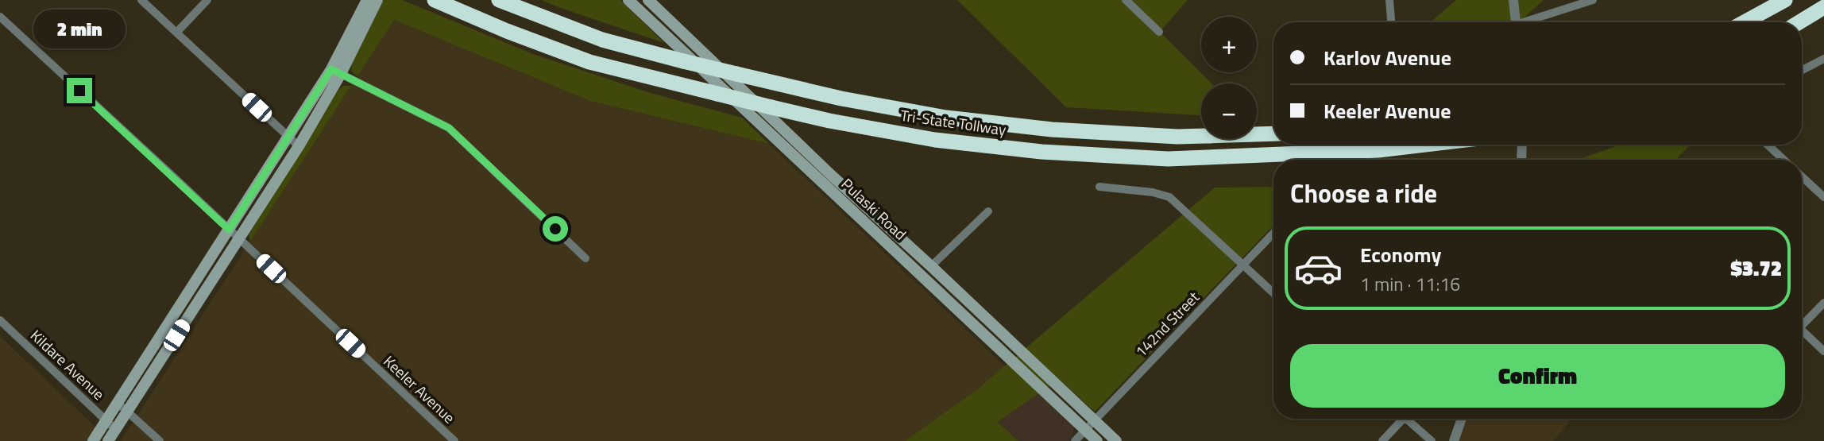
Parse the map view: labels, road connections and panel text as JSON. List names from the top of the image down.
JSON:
{
  "streets": {
    "highway": ["Tri-State Tollway"],
    "main road": ["Pulaski Road"],
    "street": ["142nd Street", "Kildare Avenue", "Keeler Avenue"]
  },
  "crossings": [
    ["Pulaski Road", "142nd Street"]
  ],
  "page": {
    "bubble": "2 min",
    "map_buttons": ["+", "−"],
    "banner": ["Karlov Avenue", "Keeler Avenue"],
    "heading": "Choose a ride",
    "list": [
      {
        "name": "Economy",
        "note": "1 min · 11:16",
        "value": "$3.72"
      }
    ],
    "buttons": "Confirm"
  }
}
